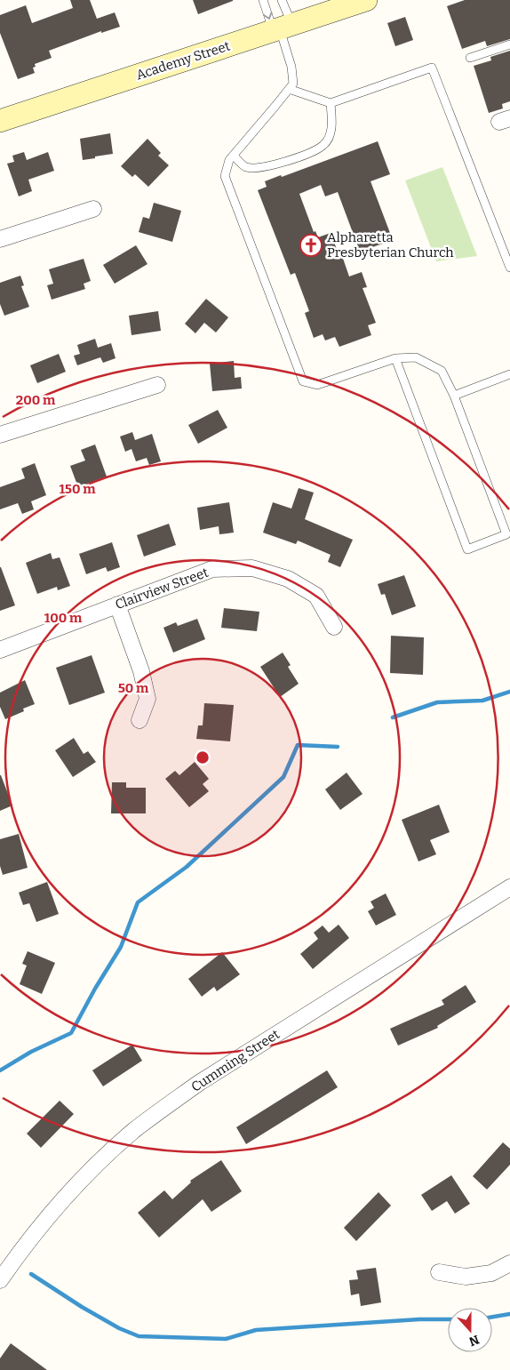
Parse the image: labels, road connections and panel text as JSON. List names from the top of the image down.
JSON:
{
  "streets": {
    "street": ["Academy Street", "Clairview Street", "Cumming Street"]
  },
  "places": {
    "church": ["Alpharetta Presbyterian Church"]
  },
  "north": "bottom",
  "rings": [
    "200 m",
    "150 m",
    "100 m",
    "50 m"
  ]
}
